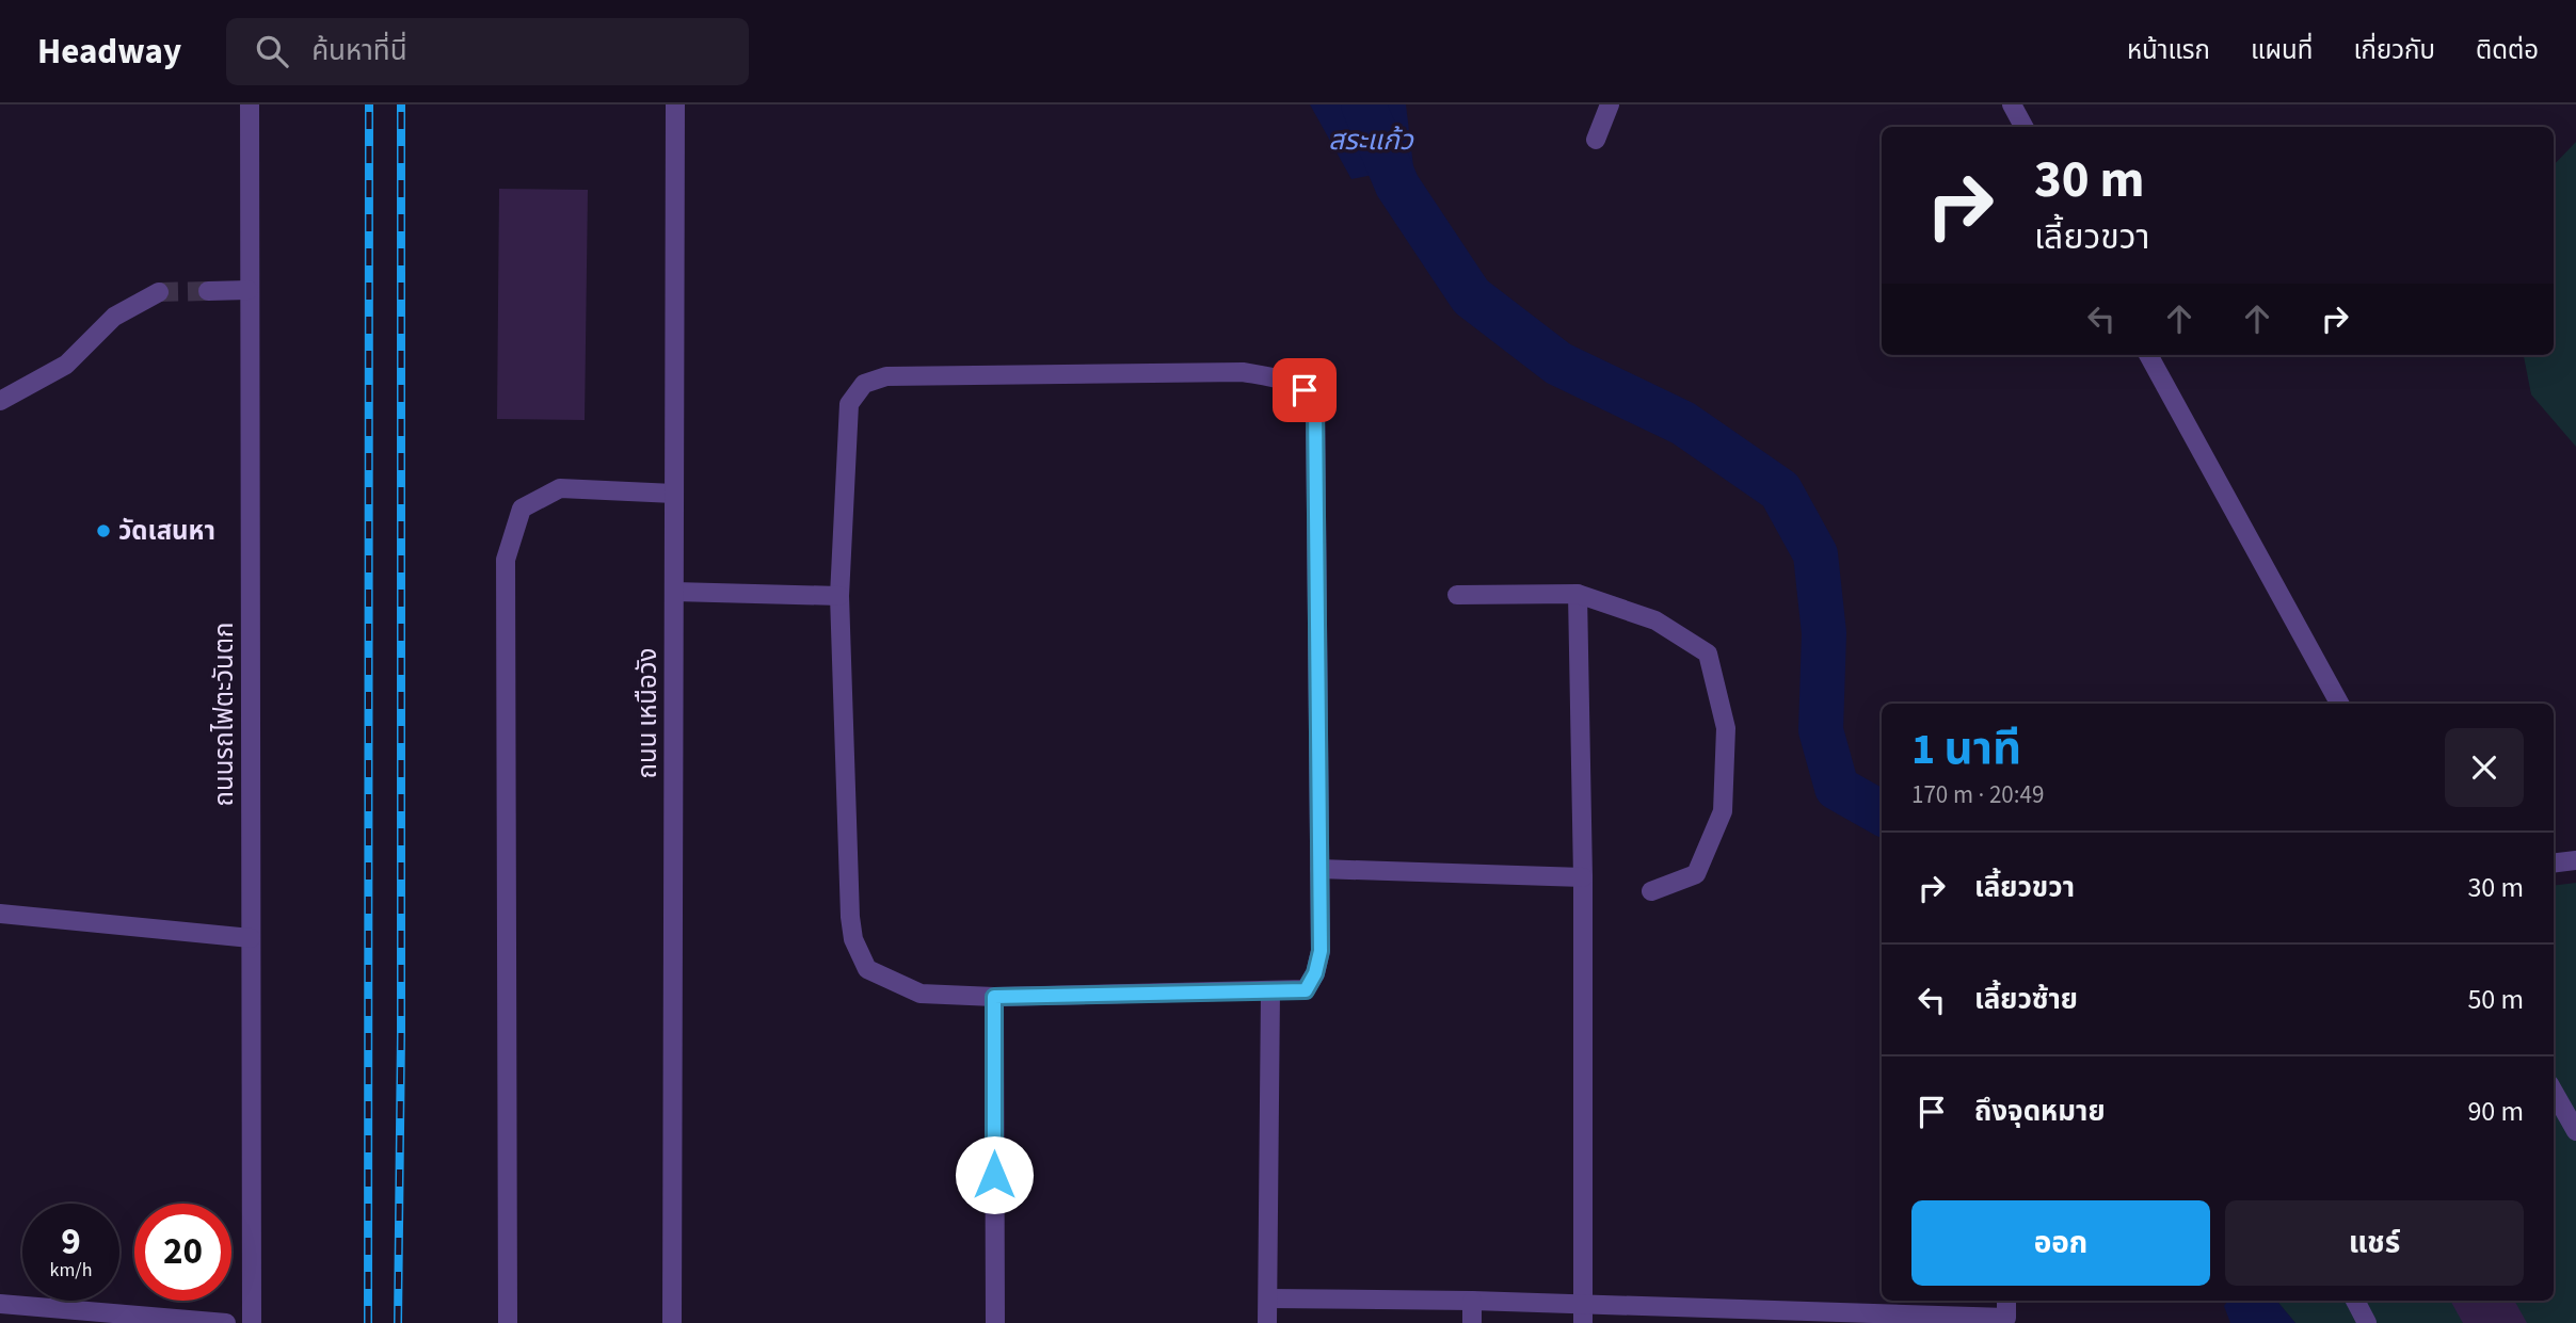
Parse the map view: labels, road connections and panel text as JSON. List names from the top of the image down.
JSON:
{
  "streets": {
    "street": ["ถนน เหนือวัง", "ถนนรถไฟตะวันตก"]
  },
  "water": ["สระแก้ว"],
  "places": ["วัดเสนหา"],
  "page": {
    "header": "Headway",
    "search": "ค้นหาที่นี่",
    "nav": [
      "หน้าแรก",
      "แผนที่",
      "เกี่ยวกับ",
      "ติดต่อ"
    ],
    "turn": ["30 m", "เลี้ยวขวา"],
    "heading": ["1 นาที", "170 m · 20:49"],
    "list": [
      {
        "name": "เลี้ยวขวา",
        "value": "30 m"
      },
      {
        "name": "เลี้ยวซ้าย",
        "value": "50 m"
      },
      {
        "name": "ถึงจุดหมาย",
        "value": "90 m"
      }
    ],
    "buttons": ["ออก", "แชร์"],
    "speed": "9 km/h",
    "limit": "20"
  }
}
